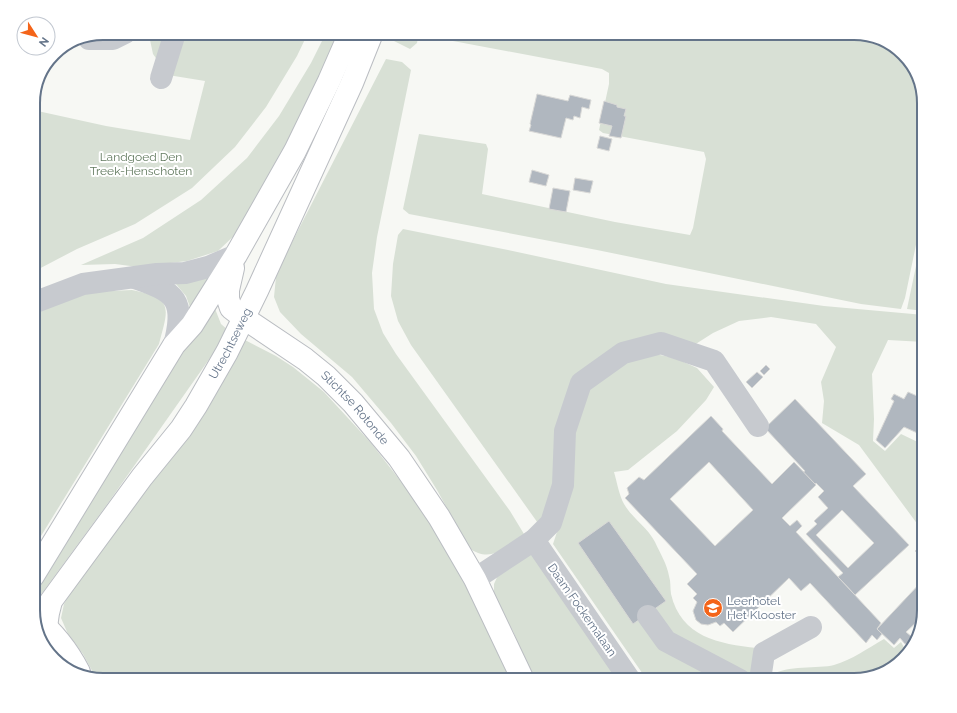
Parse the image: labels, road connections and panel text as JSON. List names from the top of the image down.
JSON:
{
  "streets": {
    "main road": ["Utrechtseweg", "Stichtse Rotonde"],
    "street": ["Daam Fockemalaan"]
  },
  "crossings": [
    ["Utrechtseweg", "Stichtse Rotonde"]
  ],
  "parks": ["Landgoed Den Treek-Henschoten"],
  "places": {
    "school or university": ["Leerhotel Het Klooster"]
  },
  "north": "bottom right"
}
